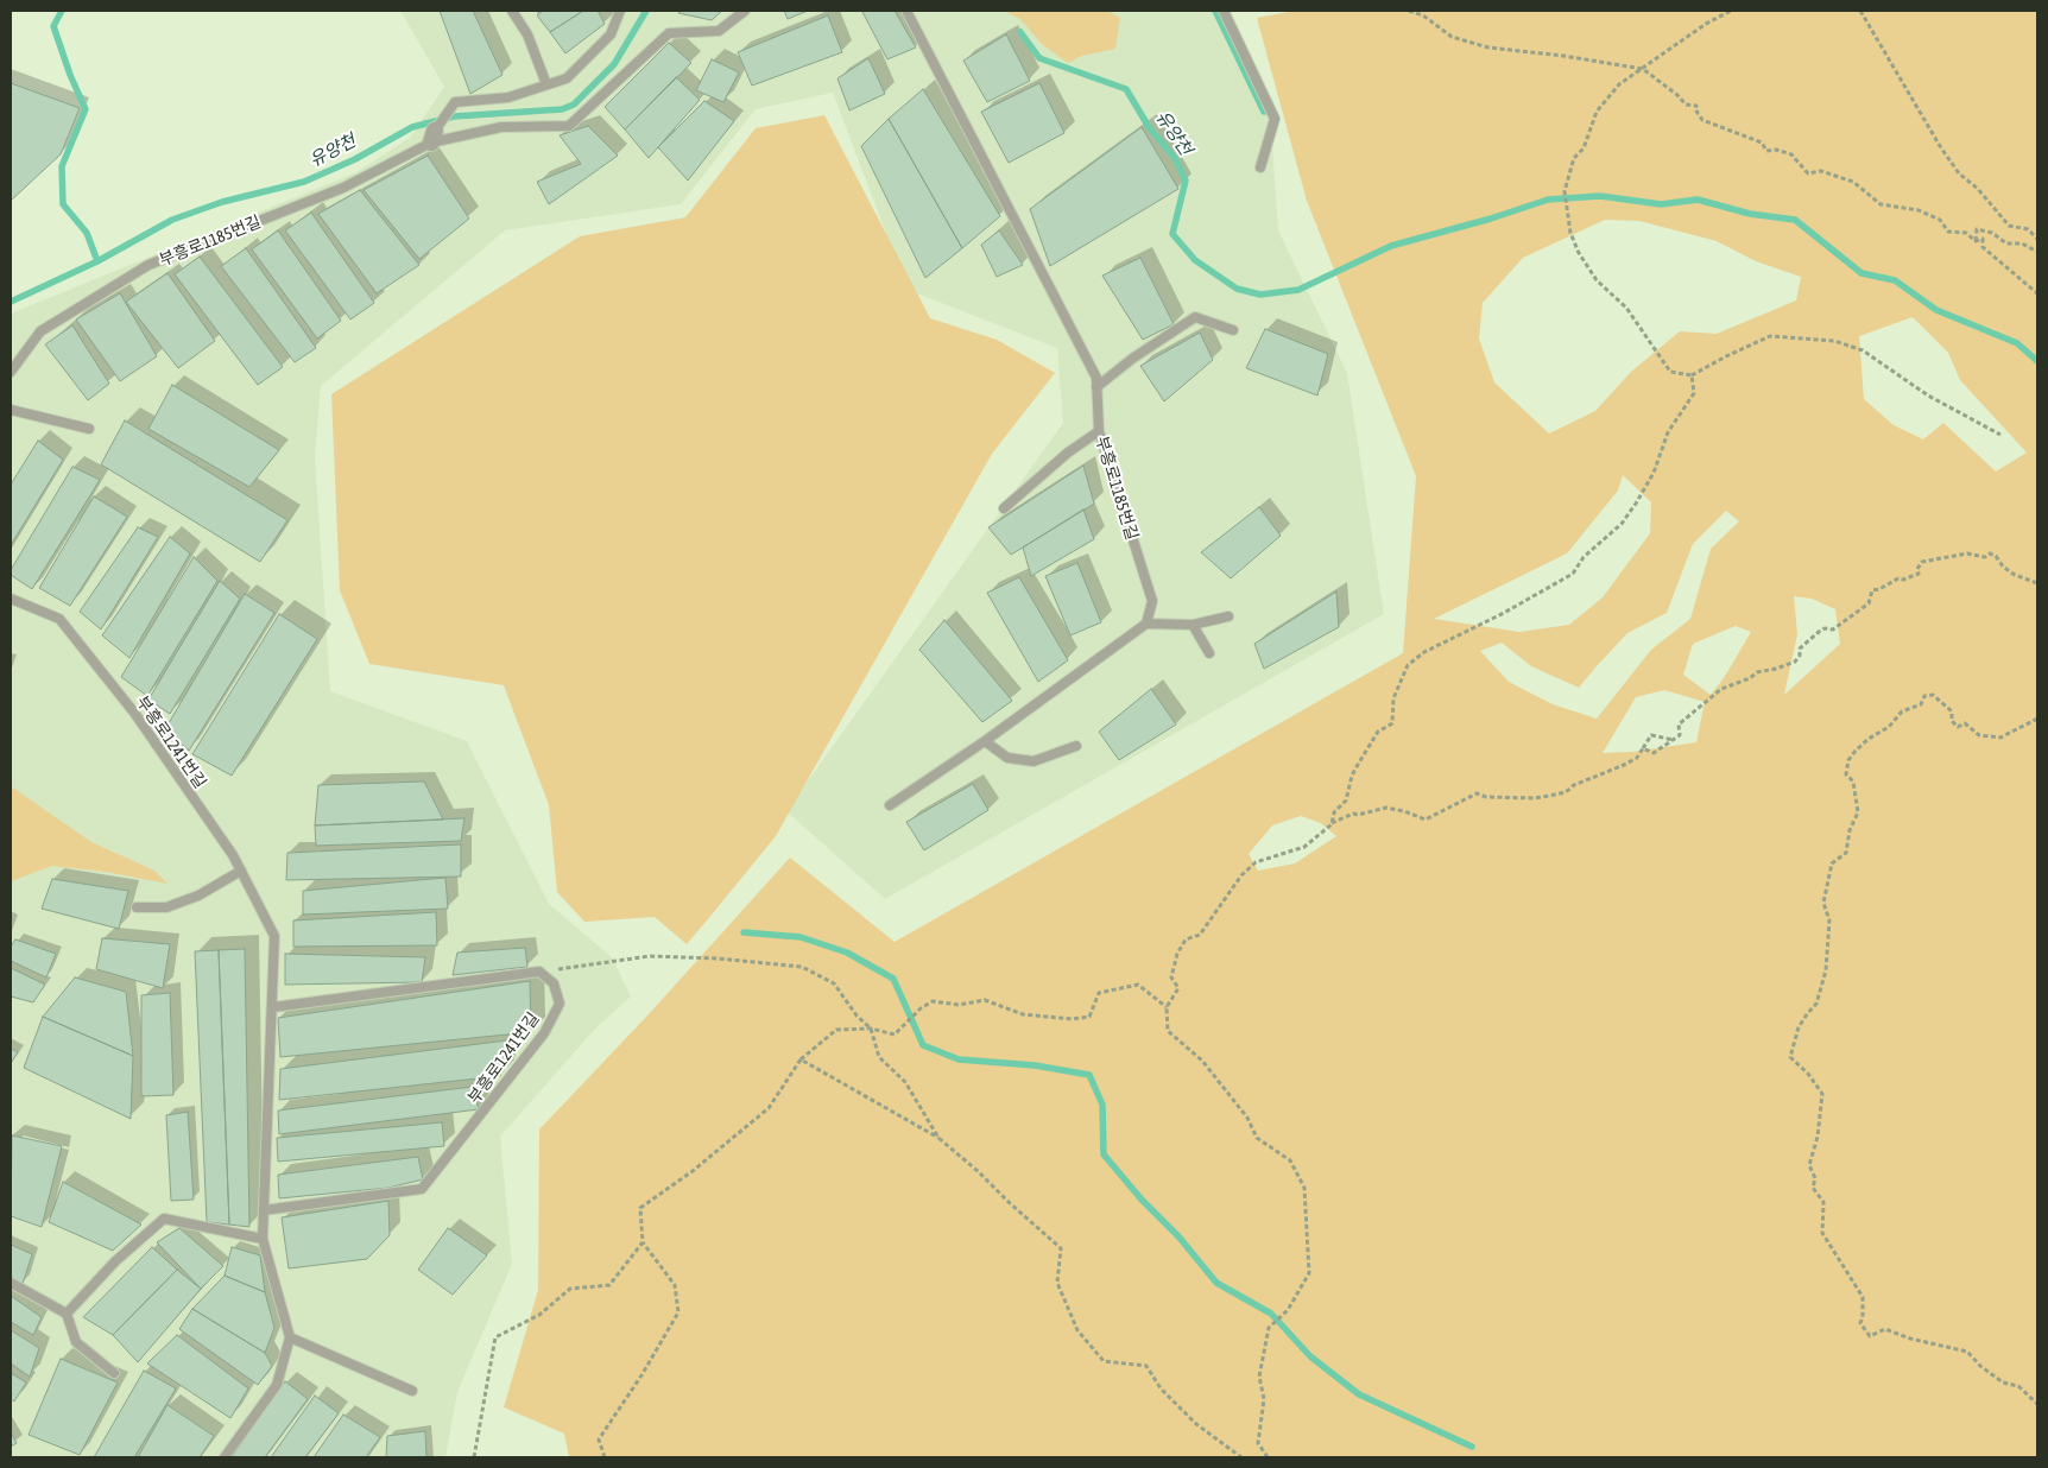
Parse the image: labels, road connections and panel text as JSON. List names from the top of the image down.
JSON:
{
  "streets": {
    "lane": ["부흥로1185번길", "부흥로1241번길"]
  },
  "water": ["유양천"]
}
